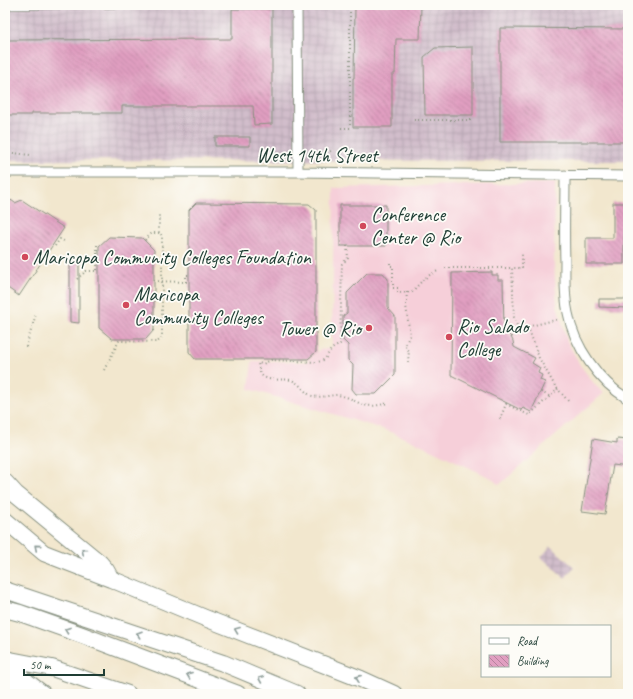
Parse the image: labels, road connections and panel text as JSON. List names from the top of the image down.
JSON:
{
  "streets": {
    "street": ["West 14th Street"]
  },
  "places": [
    "Conference Center @ Rio",
    "Maricopa Community Colleges Foundation",
    "Maricopa Community Colleges",
    "Tower @ Rio",
    "Rio Salado College"
  ],
  "legend": ["Road", "Building"],
  "scale_bar": "50 m"
}
